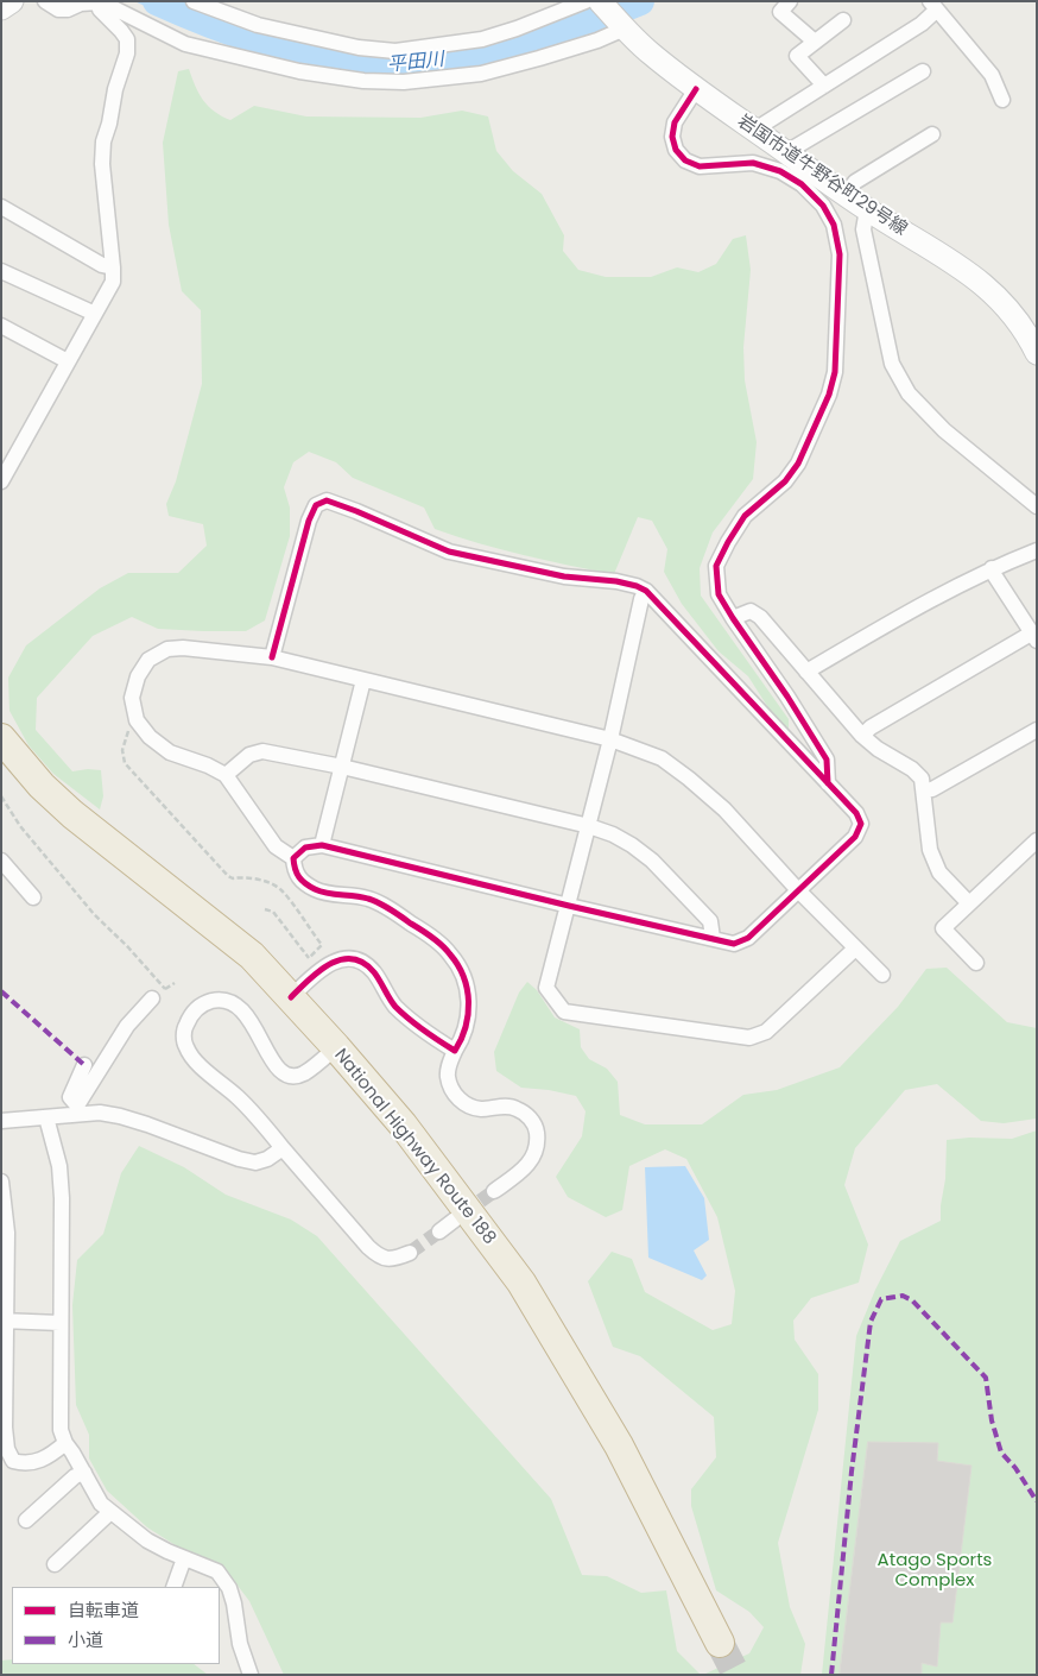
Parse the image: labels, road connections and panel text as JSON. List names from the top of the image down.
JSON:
{
  "streets": {
    "highway": ["National Highway Route 188"],
    "street": ["岩国市道牛野谷町29号線"]
  },
  "water": ["平田川"],
  "parks": ["Atago Sports Complex"],
  "legend": ["自転車道", "小道"]
}
